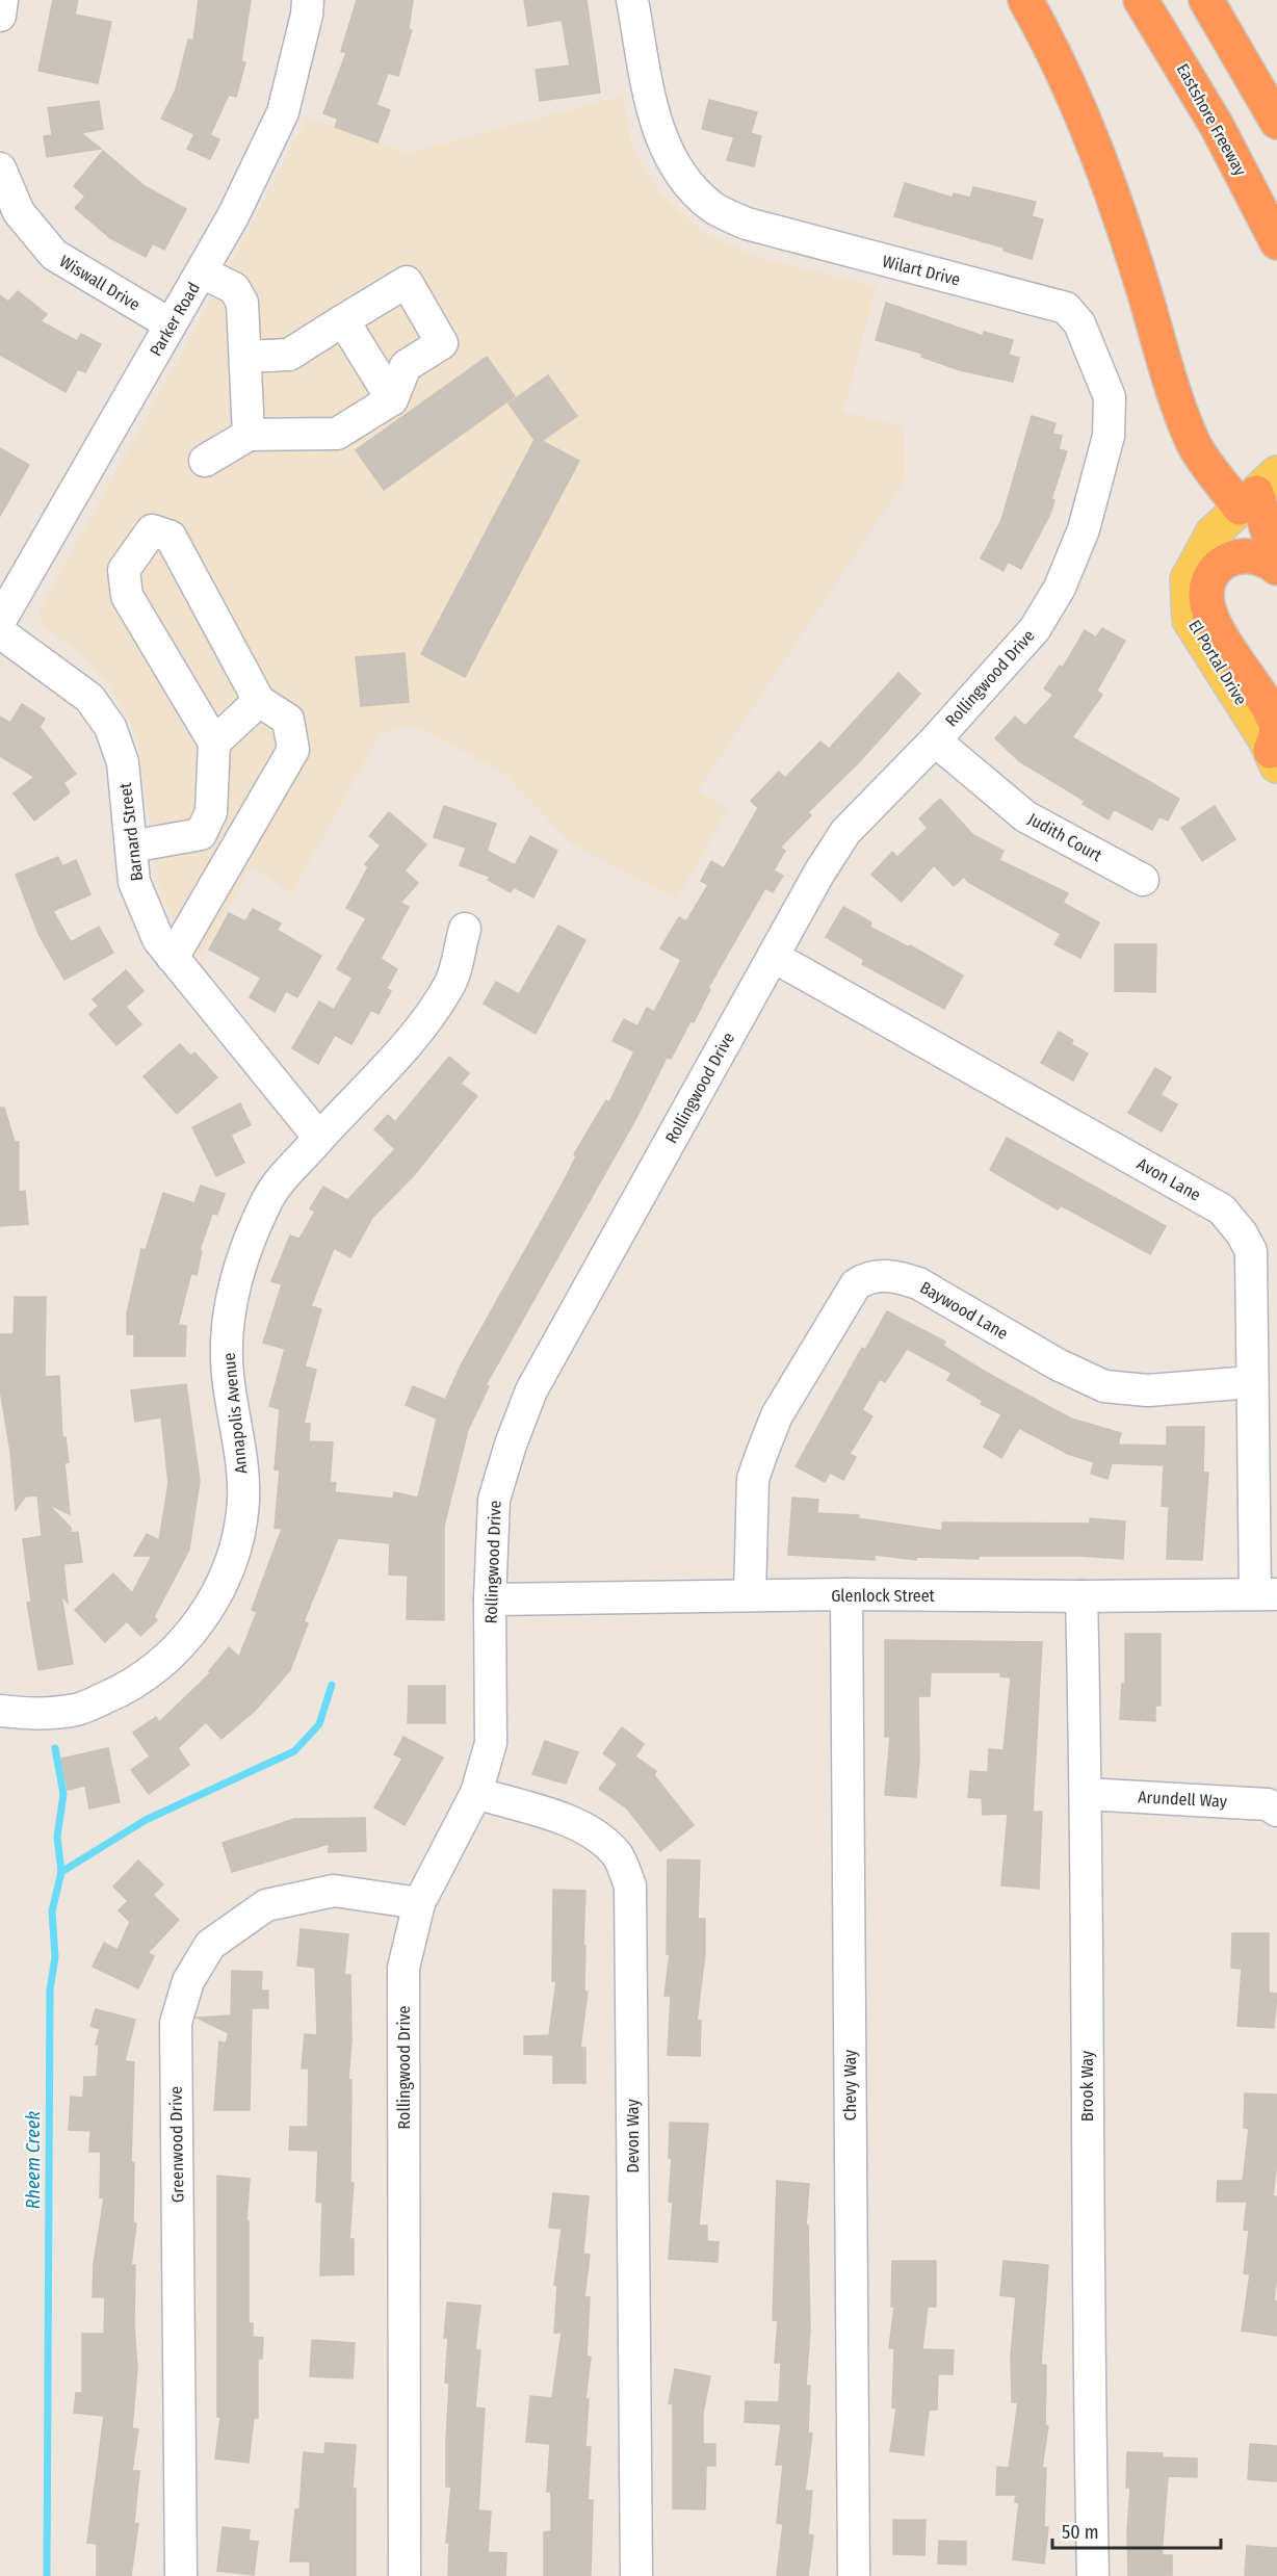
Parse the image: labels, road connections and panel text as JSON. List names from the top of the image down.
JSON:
{
  "streets": {
    "highway": ["Eastshore Freeway"],
    "main road": ["El Portal Drive"],
    "street": [
      "Wilart Drive",
      "Wiswall Drive",
      "Parker Road",
      "Rollingwood Drive",
      "Barnard Street",
      "Judith Court",
      "Avon Lane",
      "Baywood Lane",
      "Annapolis Avenue",
      "Glenlock Street",
      "Arundell Way",
      "Chevy Way",
      "Brook Way",
      "Devon Way",
      "Greenwood Drive"
    ]
  },
  "crossings": [
    ["Wilart Drive", "Rollingwood Drive"],
    ["Wiswall Drive", "Parker Road"],
    ["Rollingwood Drive", "Judith Court"],
    ["Rollingwood Drive", "Avon Lane"],
    ["Rollingwood Drive", "Glenlock Street"],
    ["Rollingwood Drive", "Devon Way"],
    ["Rollingwood Drive", "Greenwood Drive"],
    ["Barnard Street", "Annapolis Avenue"],
    ["Avon Lane", "Baywood Lane"],
    ["Avon Lane", "Glenlock Street"],
    ["Baywood Lane", "Glenlock Street"],
    ["Glenlock Street", "Chevy Way"],
    ["Glenlock Street", "Brook Way"],
    ["Arundell Way", "Brook Way"]
  ],
  "water": ["Rheem Creek"],
  "scale_bar": "50 m"
}
